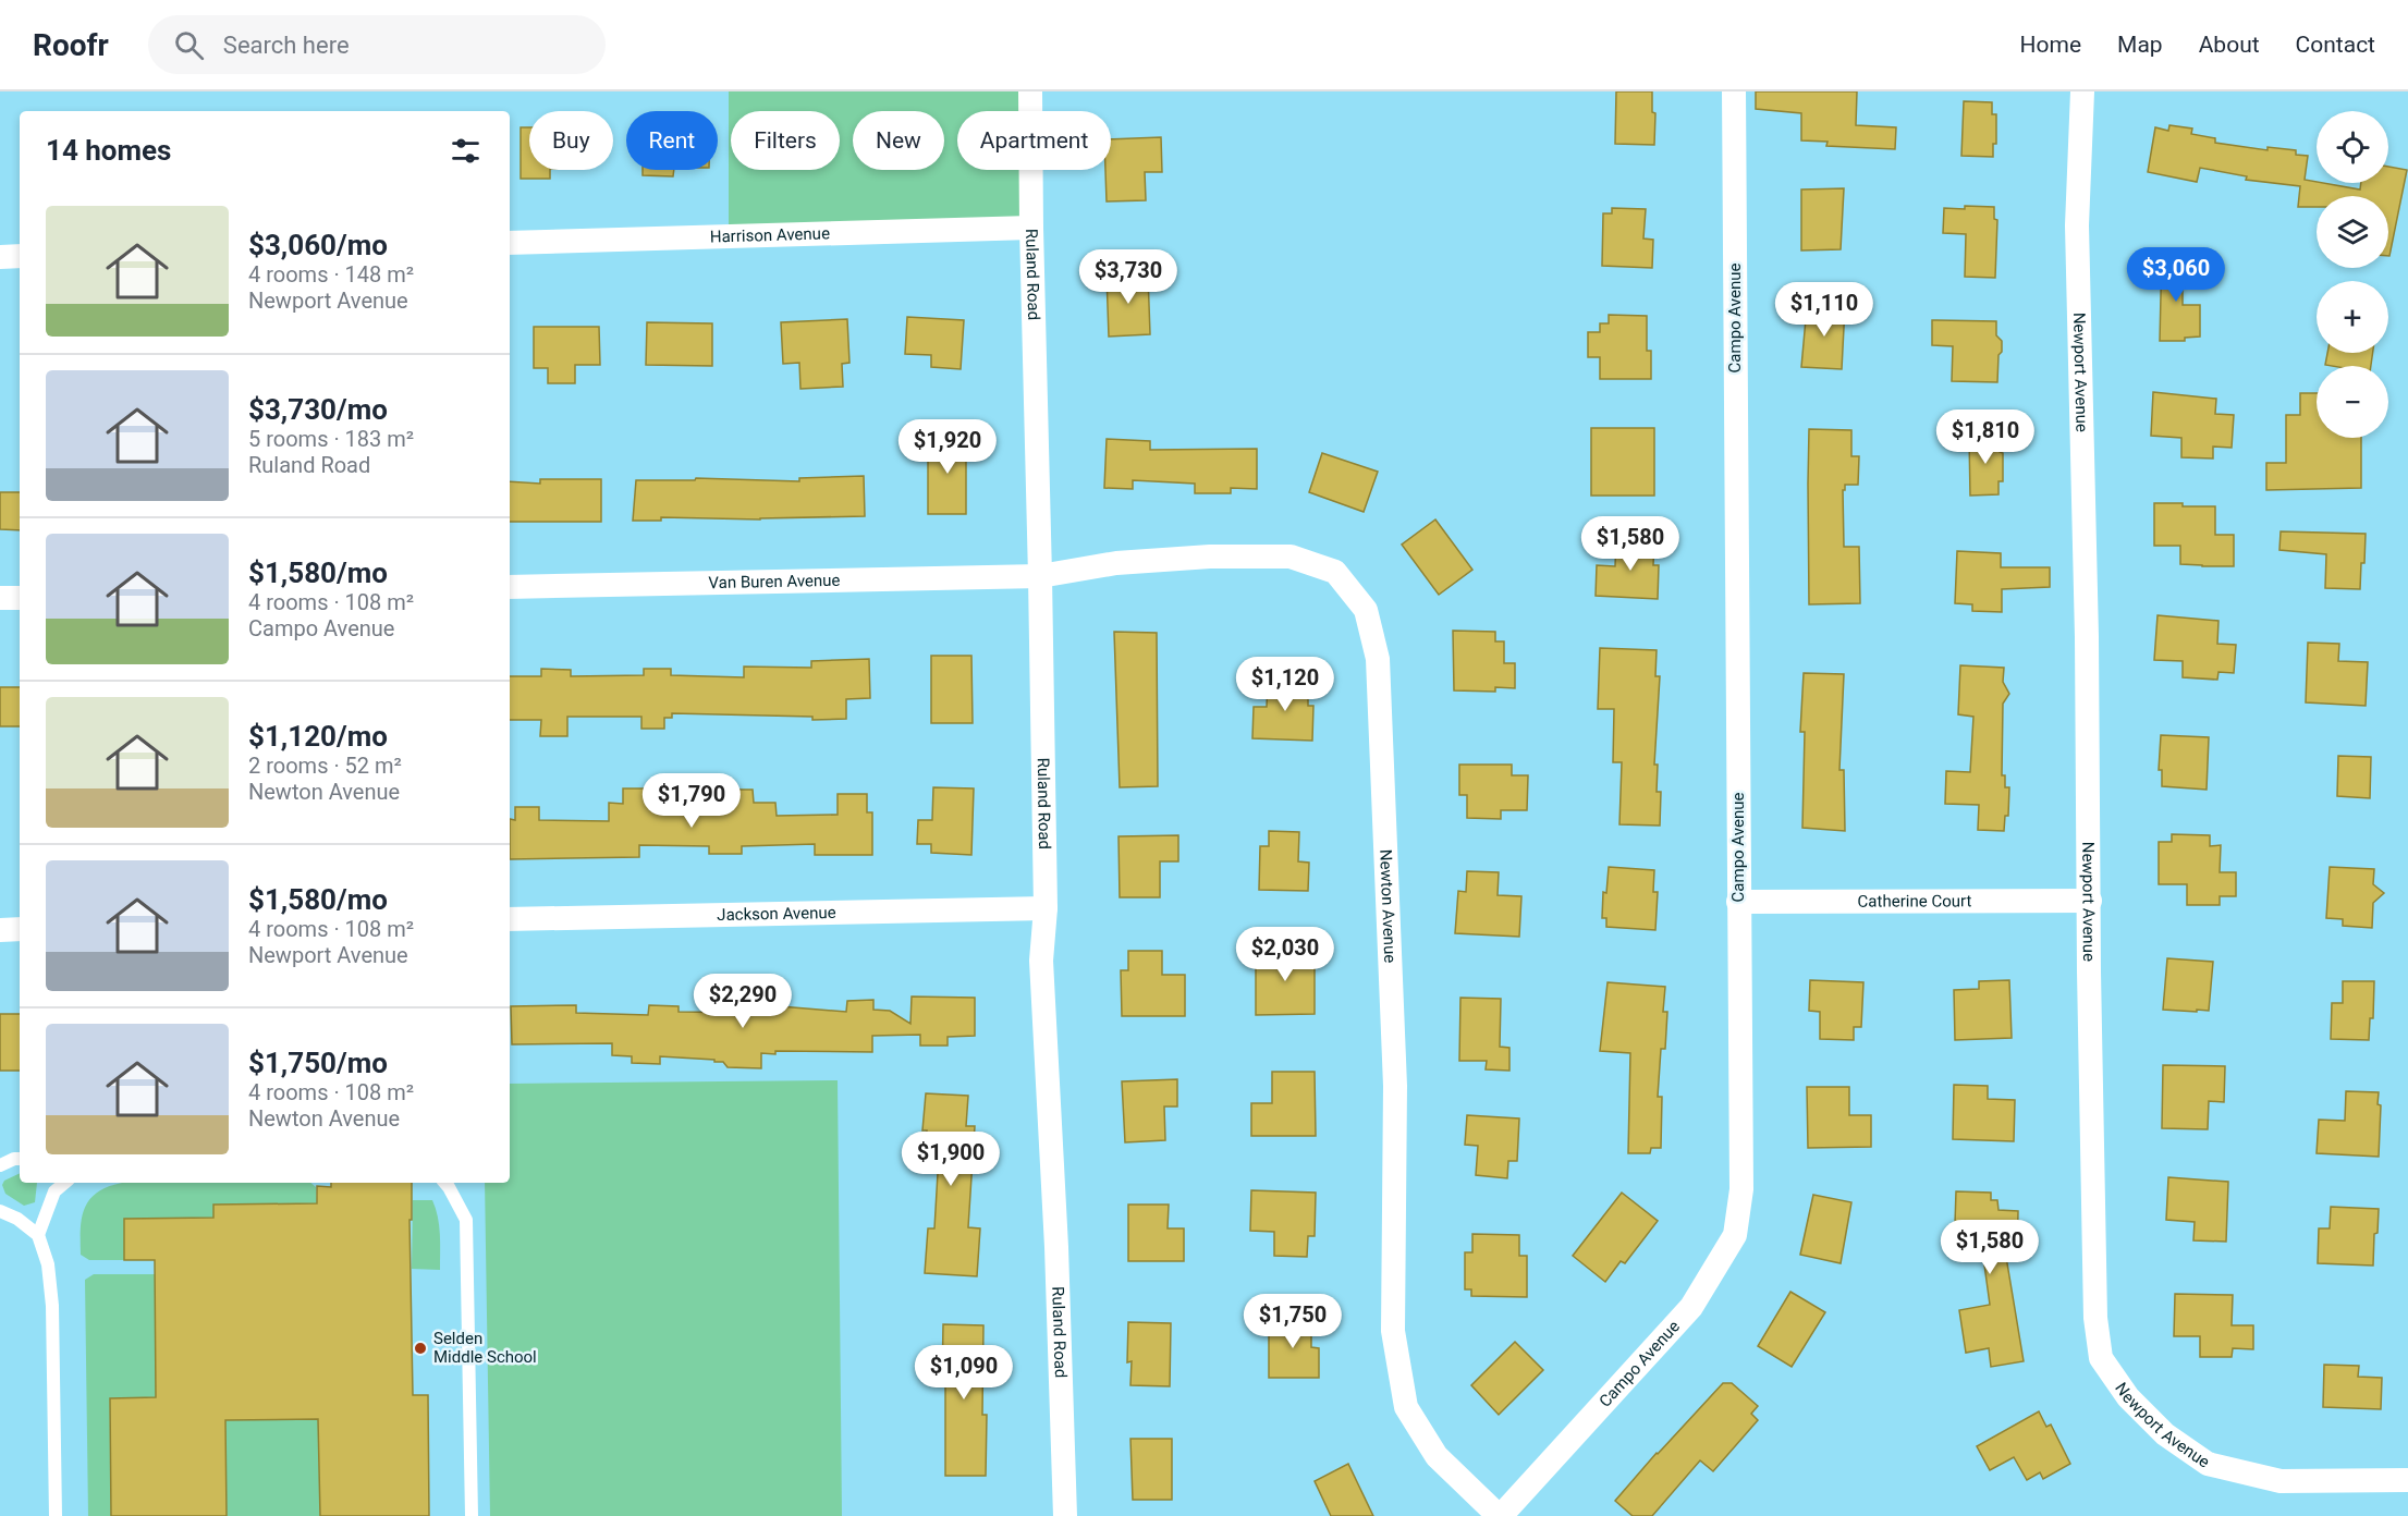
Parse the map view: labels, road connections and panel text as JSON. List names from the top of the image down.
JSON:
{
  "streets": {
    "street": [
      "Harrison Avenue",
      "Ruland Road",
      "Campo Avenue",
      "Newport Avenue",
      "Van Buren Avenue",
      "Catherine Court",
      "Newton Avenue",
      "Jackson Avenue"
    ]
  },
  "crossings": [
    ["Harrison Avenue", "Ruland Road"],
    ["Ruland Road", "Van Buren Avenue"],
    ["Ruland Road", "Newton Avenue"],
    ["Ruland Road", "Jackson Avenue"],
    ["Campo Avenue", "Catherine Court"],
    ["Campo Avenue", "Newton Avenue"],
    ["Newport Avenue", "Catherine Court"],
    ["Van Buren Avenue", "Newton Avenue"]
  ],
  "places": ["Selden Middle School"],
  "page": {
    "header": "Roofr",
    "search": "Search here",
    "nav": [
      "Home",
      "Map",
      "About",
      "Contact"
    ],
    "map_buttons": ["+", "−"],
    "chip": [
      "Buy",
      "Rent",
      "Filters",
      "New",
      "Apartment"
    ],
    "heading": "14 homes",
    "list": [
      {
        "name": "$3,060/mo",
        "note": "4 rooms · 148 m² · Newport Avenue"
      },
      {
        "name": "$3,730/mo",
        "note": "5 rooms · 183 m² · Ruland Road"
      },
      {
        "name": "$1,580/mo",
        "note": "4 rooms · 108 m² · Campo Avenue"
      },
      {
        "name": "$1,120/mo",
        "note": "2 rooms · 52 m² · Newton Avenue"
      },
      {
        "name": "$1,580/mo",
        "note": "4 rooms · 108 m² · Newport Avenue"
      },
      {
        "name": "$1,750/mo",
        "note": "4 rooms · 108 m² · Newton Avenue"
      }
    ],
    "price": [
      "$3,060",
      "$3,730",
      "$1,110",
      "$1,810",
      "$1,920",
      "$1,580",
      "$1,120",
      "$1,790",
      "$2,030",
      "$2,290",
      "$1,900",
      "$1,580",
      "$1,750",
      "$1,090"
    ]
  }
}
